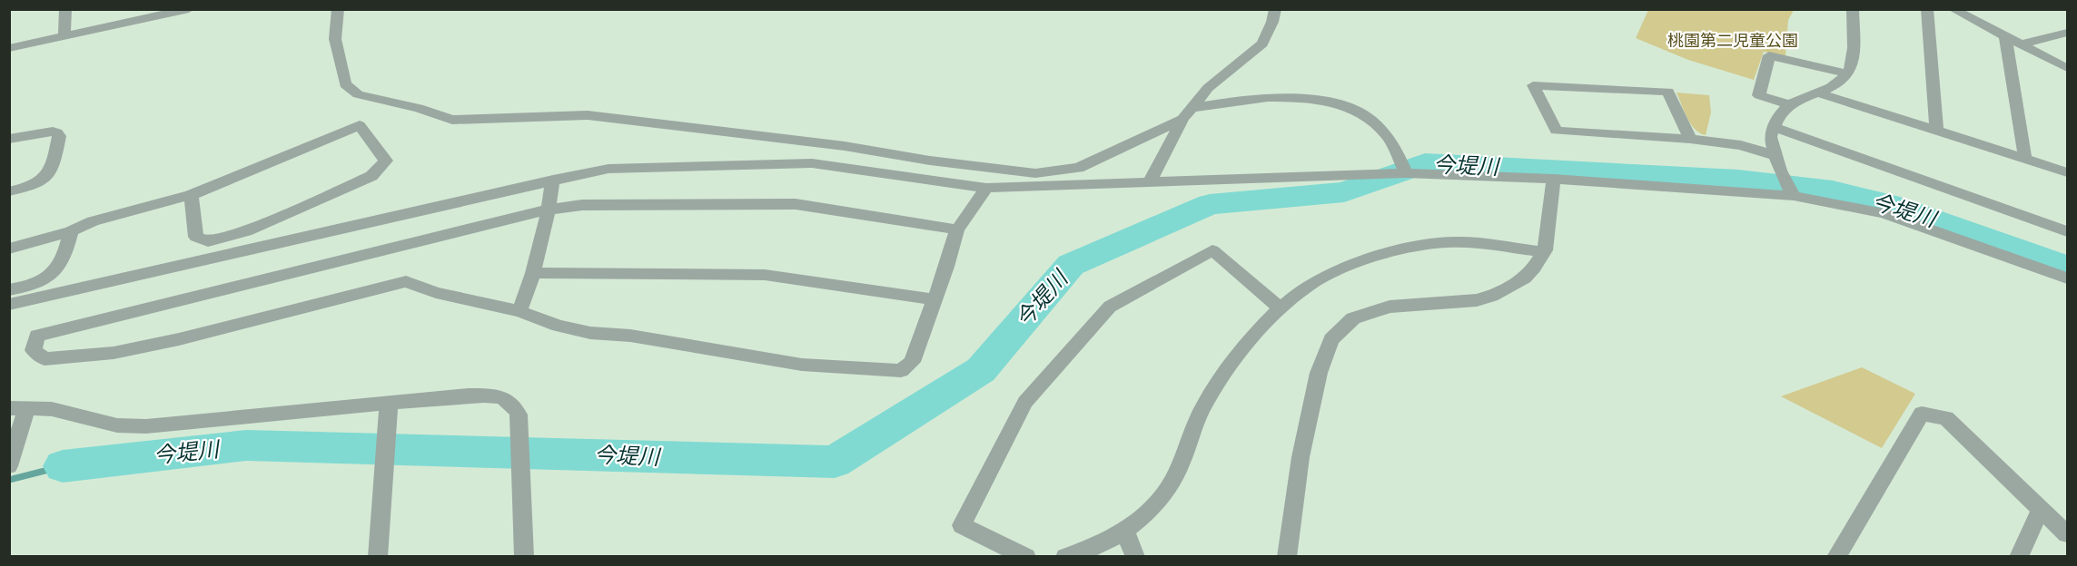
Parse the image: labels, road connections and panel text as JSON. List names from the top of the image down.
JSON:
{
  "water": ["今堤川"],
  "parks": ["桃園第二児童公園"]
}
